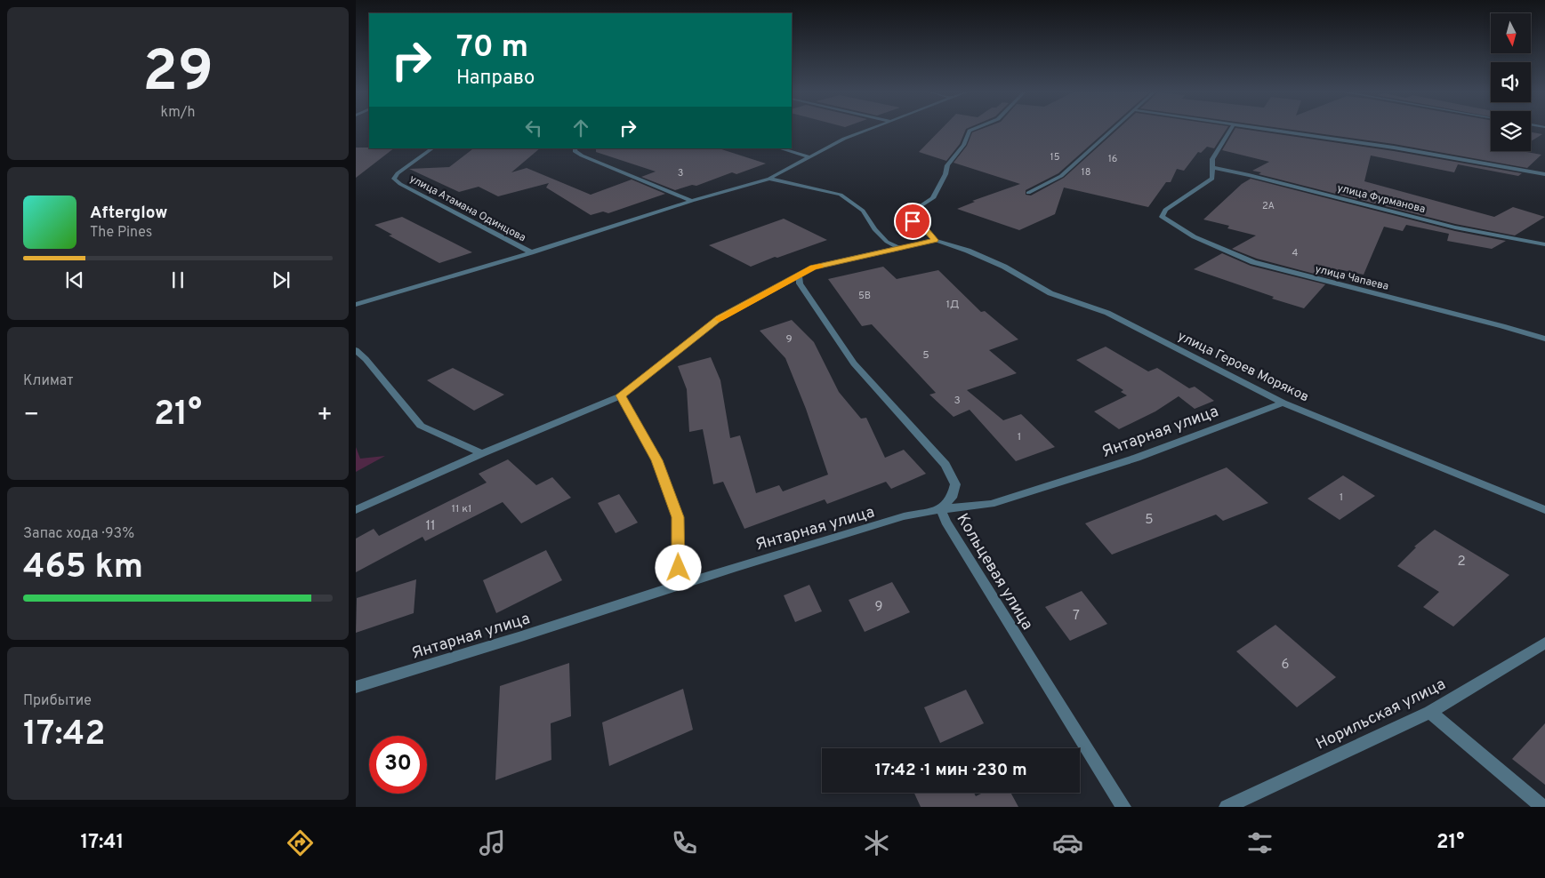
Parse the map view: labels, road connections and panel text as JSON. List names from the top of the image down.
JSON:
{
  "streets": {
    "street": [
      "улица Фурманова",
      "улица Атамана Одинцова",
      "улица Чапаева",
      "улица Героев Моряков",
      "Янтарная улица",
      "Кольцевая улица",
      "Норильская улица"
    ]
  },
  "crossings": [
    ["улица Фурманова", "улица Чапаева"],
    ["улица Героев Моряков", "Янтарная улица"],
    ["Янтарная улица", "Кольцевая улица"]
  ],
  "house_numbers": [
    "15",
    "16",
    "18",
    "3",
    "2А",
    "4",
    "5В",
    "1Д",
    "9",
    "5",
    "3",
    "1",
    "1",
    "11 к1",
    "5",
    "11",
    "2",
    "9",
    "7",
    "6"
  ],
  "north": "bottom",
  "page": {
    "tile": [
      ["29", "km/h"],
      "Климат",
      ["Запас хода · 93%", "465 km"],
      ["Прибытие", "17:42"]
    ],
    "turn": ["70 m", "Направо"],
    "song": ["Afterglow", "The Pines"],
    "heat": ["−", "21°", "+"],
    "limit": "30",
    "trip": "17:42 · 1 мин · 230 m",
    "tabs": ["17:41", "21°"]
  }
}
